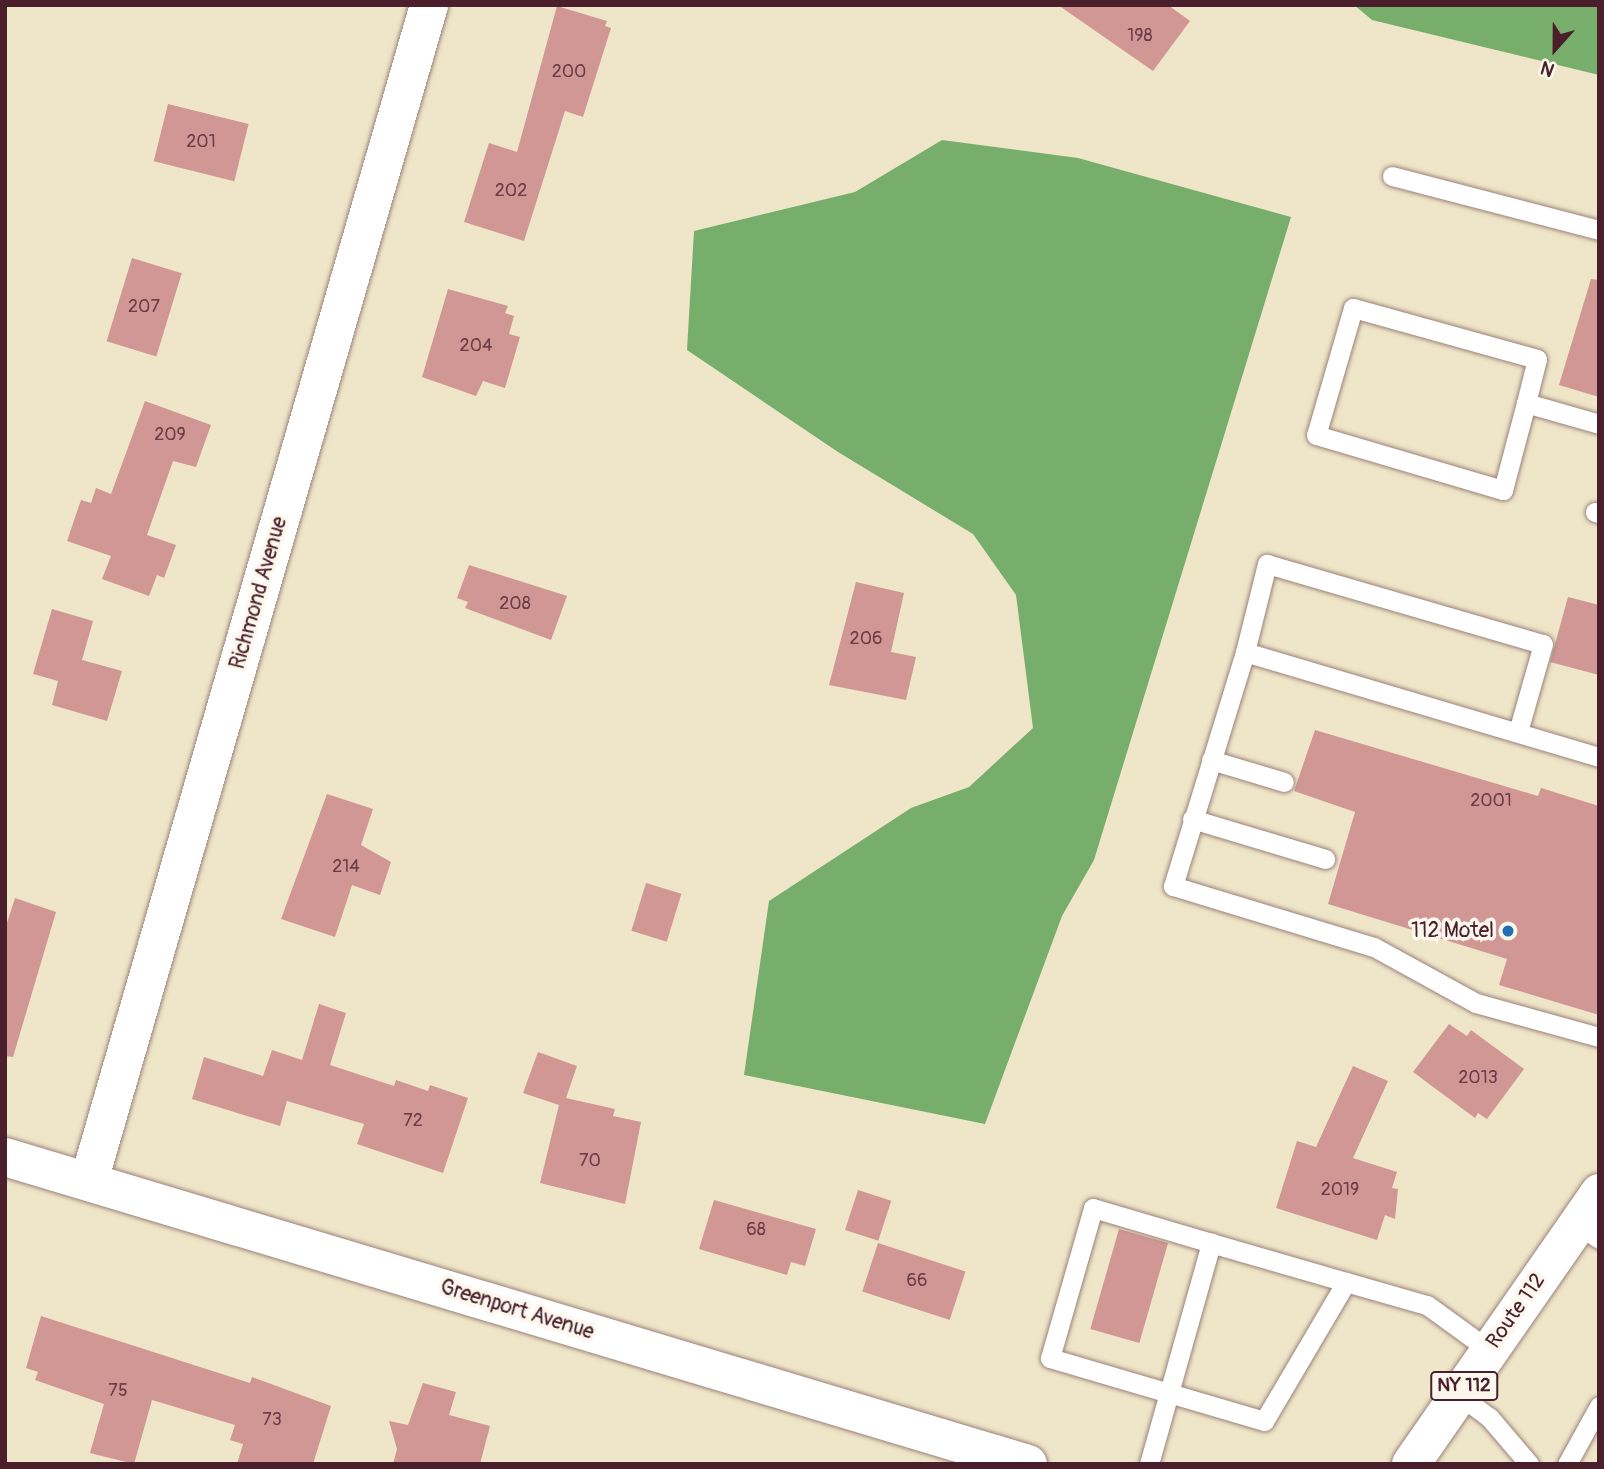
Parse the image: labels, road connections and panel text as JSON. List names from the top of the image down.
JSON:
{
  "streets": {
    "street": [
      "Richmond Avenue",
      "Greenport Avenue",
      "Route 112",
      "NY 112"
    ]
  },
  "crossings": [
    ["Richmond Avenue", "Greenport Avenue"]
  ],
  "places": ["112 Motel"],
  "house_numbers": [
    "198",
    "200",
    "201",
    "202",
    "207",
    "204",
    "209",
    "208",
    "206",
    "2001",
    "214",
    "2013",
    "72",
    "70",
    "2019",
    "68",
    "66",
    "75",
    "73"
  ],
  "north": "bottom"
}
